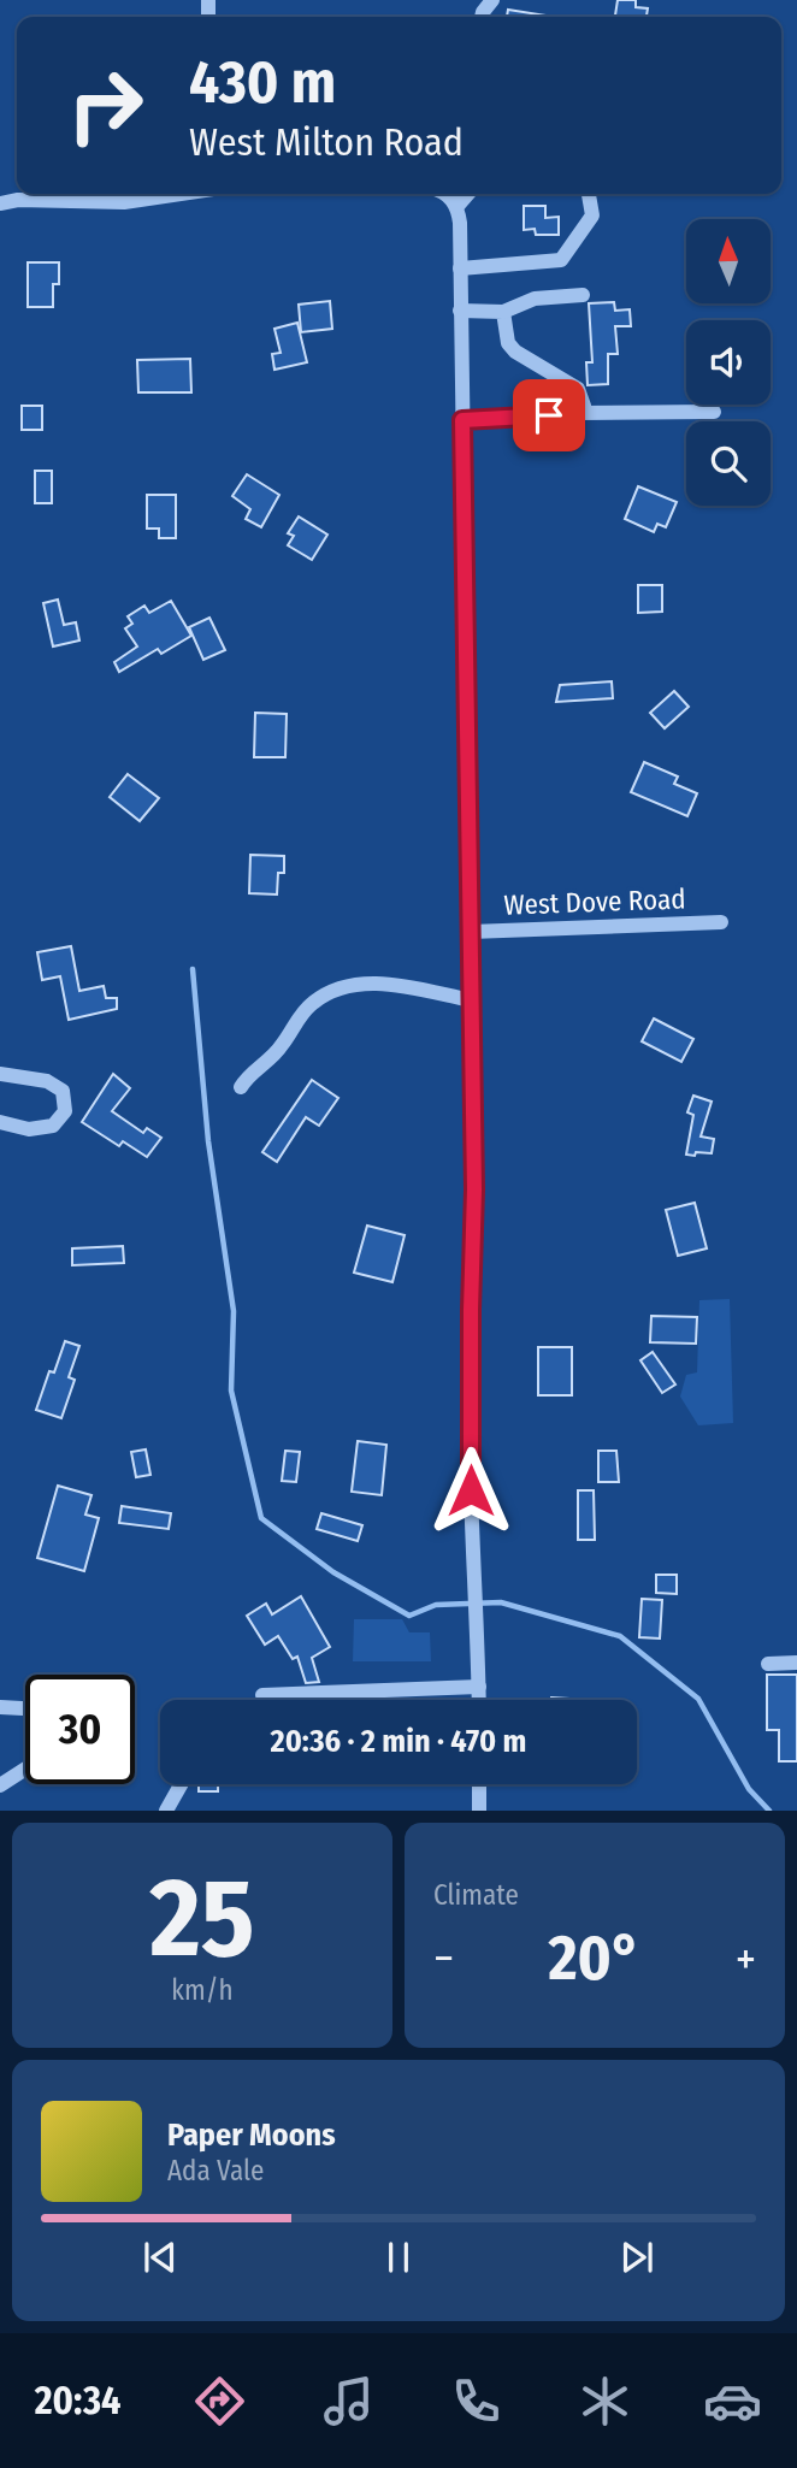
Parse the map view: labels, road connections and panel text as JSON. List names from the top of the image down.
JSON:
{
  "streets": {
    "street": ["West Dove Road"]
  },
  "north": "top",
  "page": {
    "turn": ["430 m", "West Milton Road"],
    "limit": "30",
    "trip": "20:36 · 2 min · 470 m",
    "tile": [
      ["25", "km/h"],
      "Climate"
    ],
    "heat": ["−", "20°", "+"],
    "song": ["Paper Moons", "Ada Vale"],
    "tabs": "20:34"
  }
}
